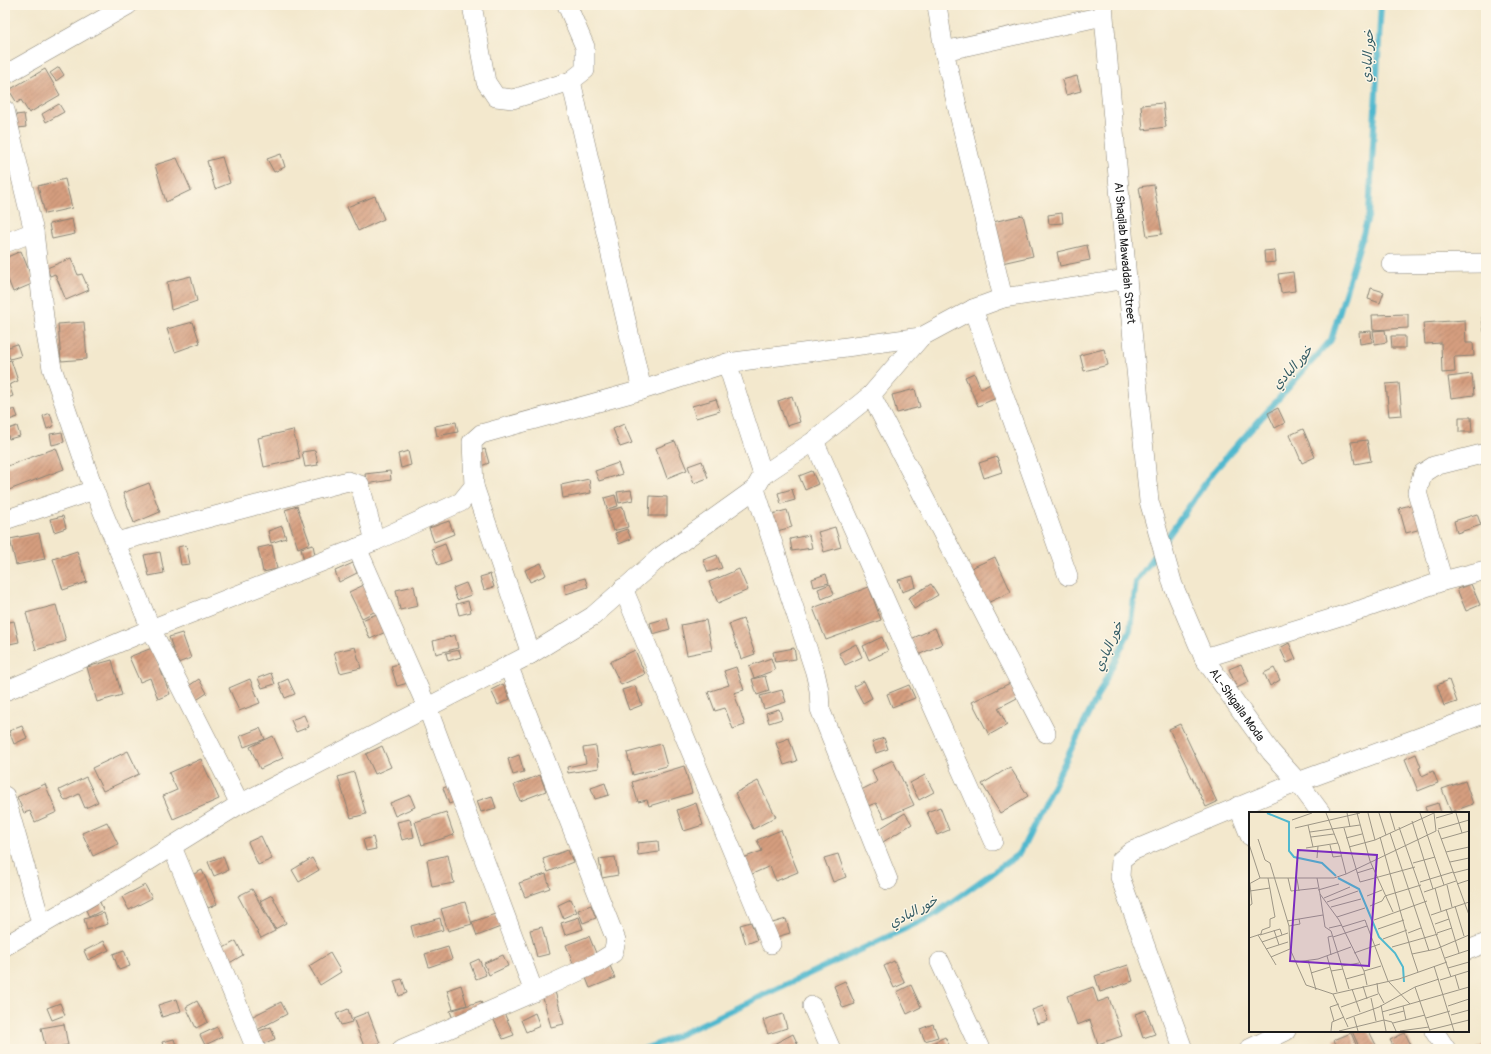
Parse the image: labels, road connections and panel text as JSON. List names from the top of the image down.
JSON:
{
  "streets": {
    "street": ["Al Shaqilab Mawaddah Street", "AL-Shigaila Moda"]
  },
  "crossings": [
    ["Al Shaqilab Mawaddah Street", "AL-Shigaila Moda"]
  ],
  "water": ["خور البادي"]
}
